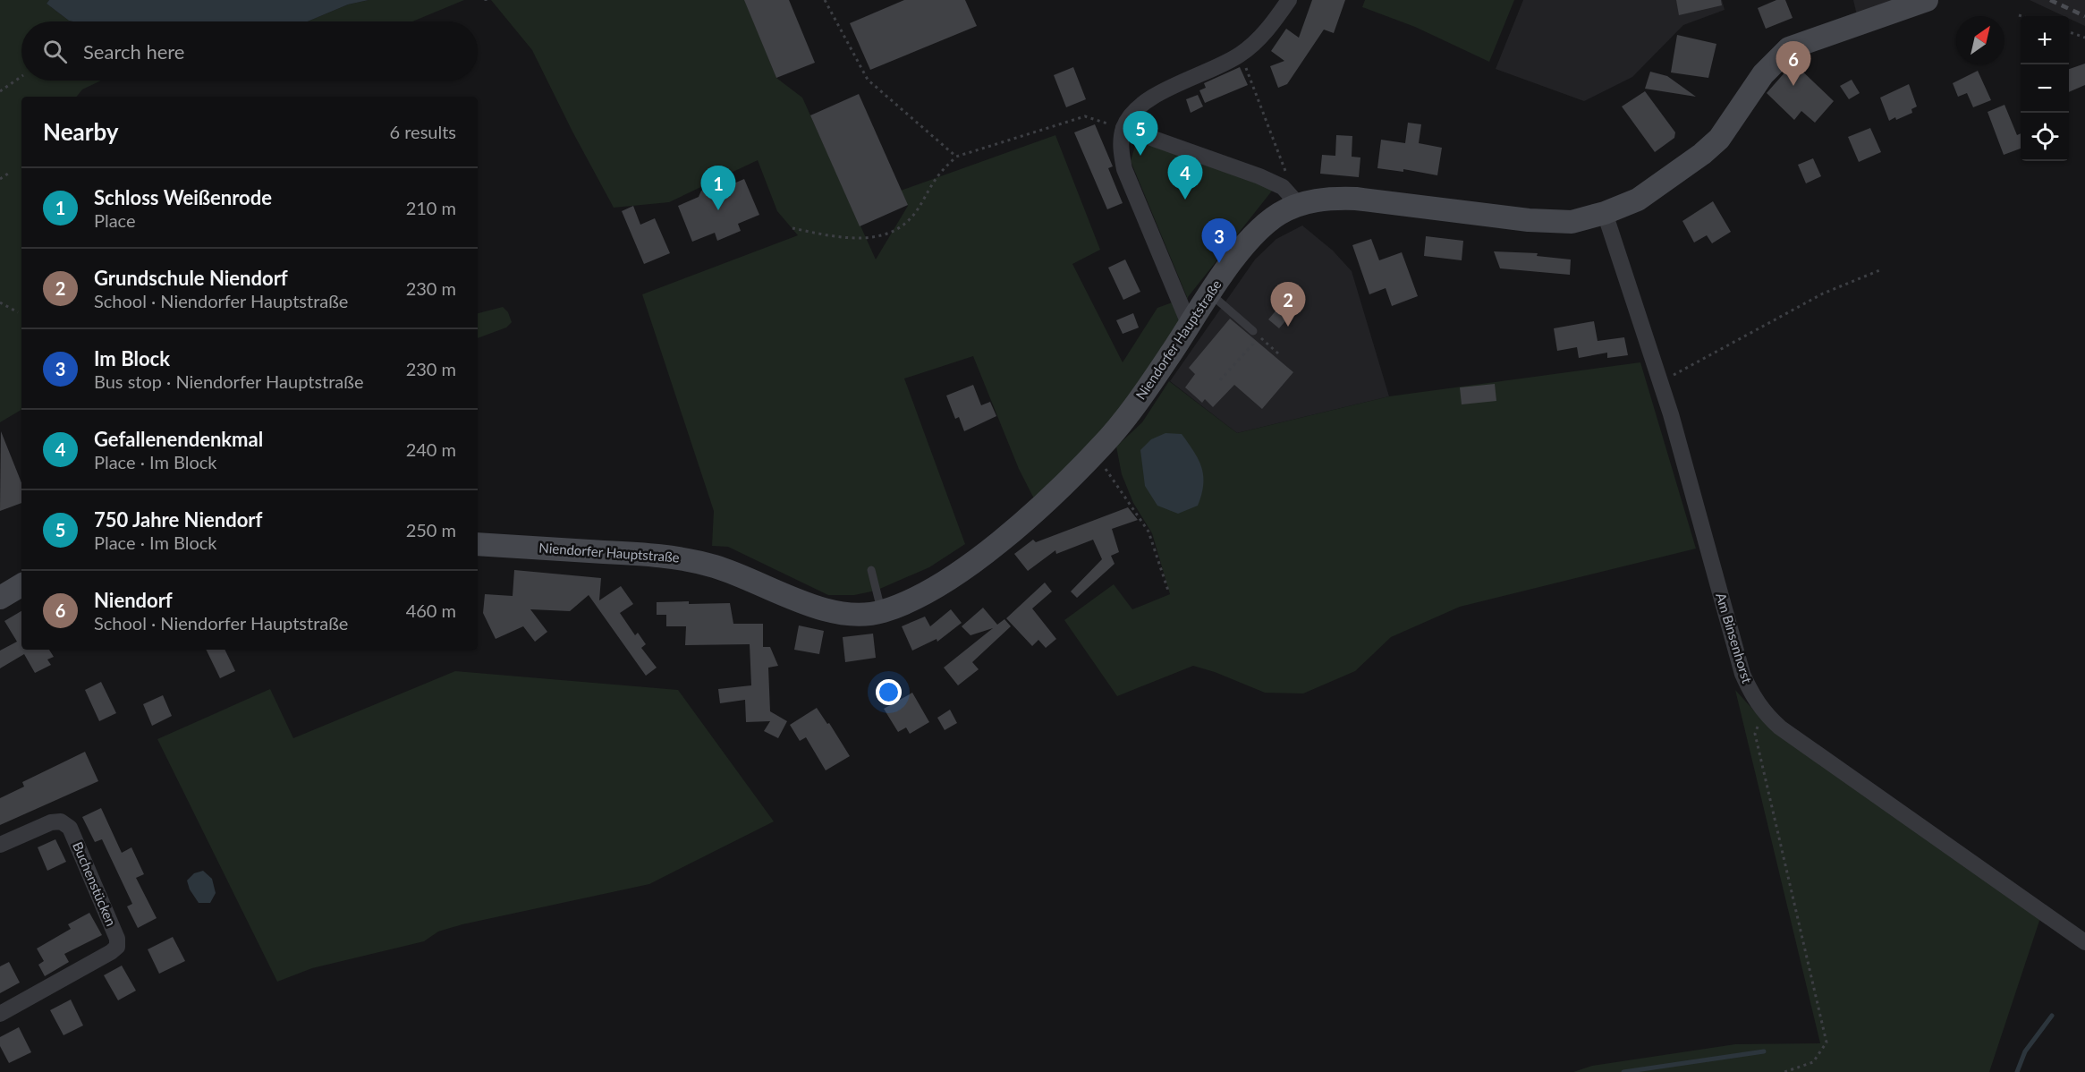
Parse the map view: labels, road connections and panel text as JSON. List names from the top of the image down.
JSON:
{
  "streets": {
    "main road": ["Niendorfer Hauptstraße"],
    "street": ["Am Binsenhorst", "Buchenstücken"]
  },
  "crossings": [
    ["Niendorfer Hauptstraße", "Am Binsenhorst"]
  ],
  "north": "top right",
  "page": {
    "map_buttons": ["+", "−"],
    "search": "Search here",
    "pins": [
      "6",
      "5",
      "4",
      "1",
      "3",
      "2"
    ],
    "heading": ["Nearby", "6 results"],
    "list": [
      {
        "mark": "1",
        "name": "Schloss Weißenrode",
        "note": "Place",
        "value": "210 m"
      },
      {
        "mark": "2",
        "name": "Grundschule Niendorf",
        "note": "School · Niendorfer Hauptstraße",
        "value": "230 m"
      },
      {
        "mark": "3",
        "name": "Im Block",
        "note": "Bus stop · Niendorfer Hauptstraße",
        "value": "230 m"
      },
      {
        "mark": "4",
        "name": "Gefallenendenkmal",
        "note": "Place · Im Block",
        "value": "240 m"
      },
      {
        "mark": "5",
        "name": "750 Jahre Niendorf",
        "note": "Place · Im Block",
        "value": "250 m"
      },
      {
        "mark": "6",
        "name": "Niendorf",
        "note": "School · Niendorfer Hauptstraße",
        "value": "460 m"
      }
    ]
  }
}
